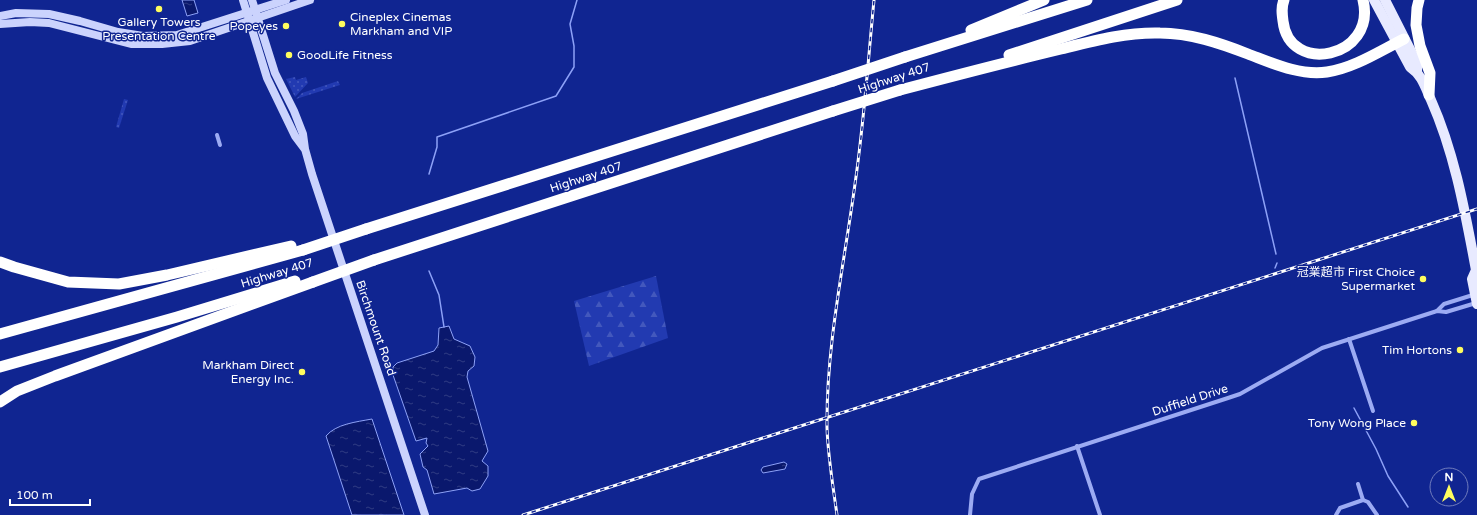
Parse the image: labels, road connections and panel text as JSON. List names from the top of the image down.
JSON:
{
  "streets": {
    "highway": ["Highway 407"],
    "main road": ["Birchmount Road"],
    "street": ["Duffield Drive"]
  },
  "places": [
    "Gallery Towers Presentation Centre",
    "Cineplex Cinemas Markham and VIP",
    "Popeyes",
    "GoodLife Fitness",
    "冠業超市 First Choice Supermarket",
    "Tim Hortons",
    "Markham Direct Energy Inc.",
    "Tony Wong Place"
  ],
  "scale_bar": "100 m",
  "north": "top"
}
